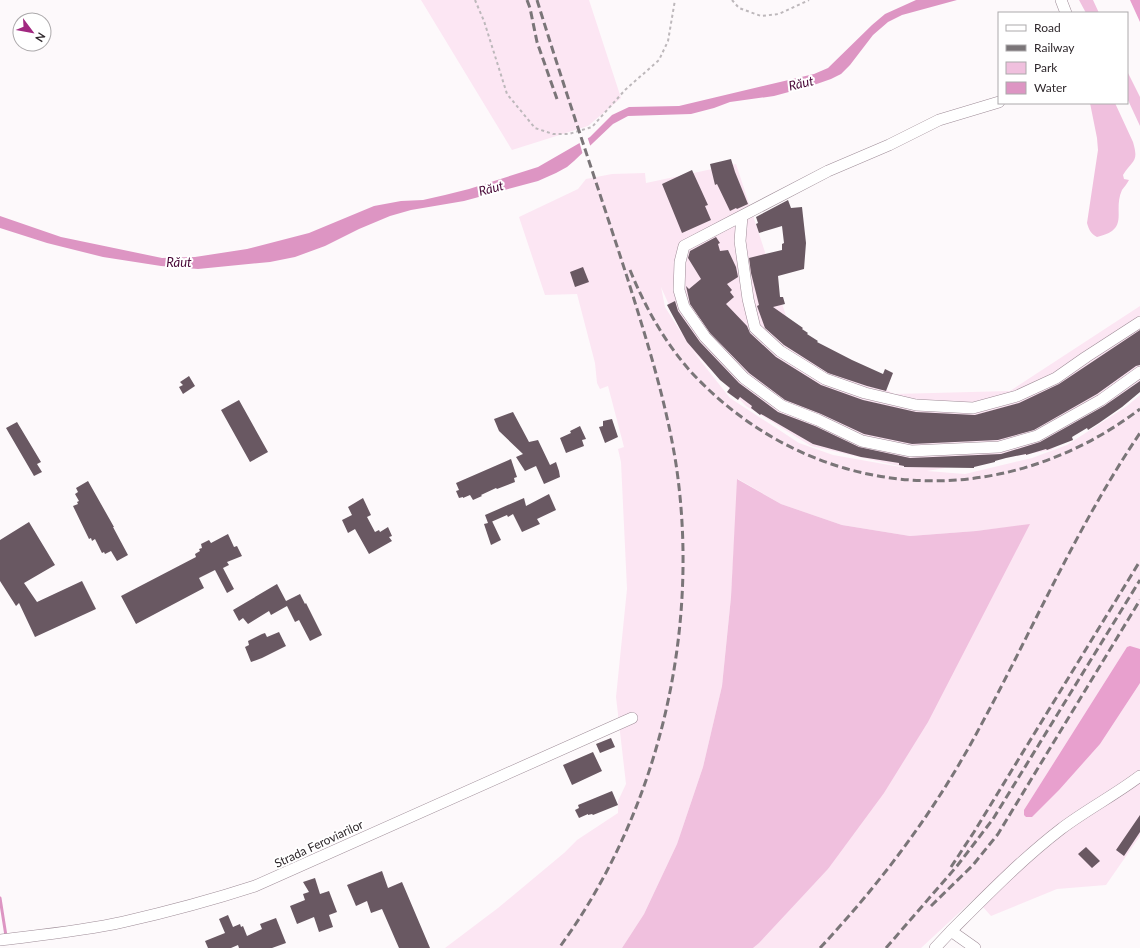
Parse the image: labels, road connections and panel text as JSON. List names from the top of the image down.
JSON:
{
  "streets": {
    "street": ["Strada Feroviarilor"]
  },
  "water": ["Răut"],
  "legend": [
    "Road",
    "Railway",
    "Park",
    "Water"
  ],
  "north": "bottom right"
}
